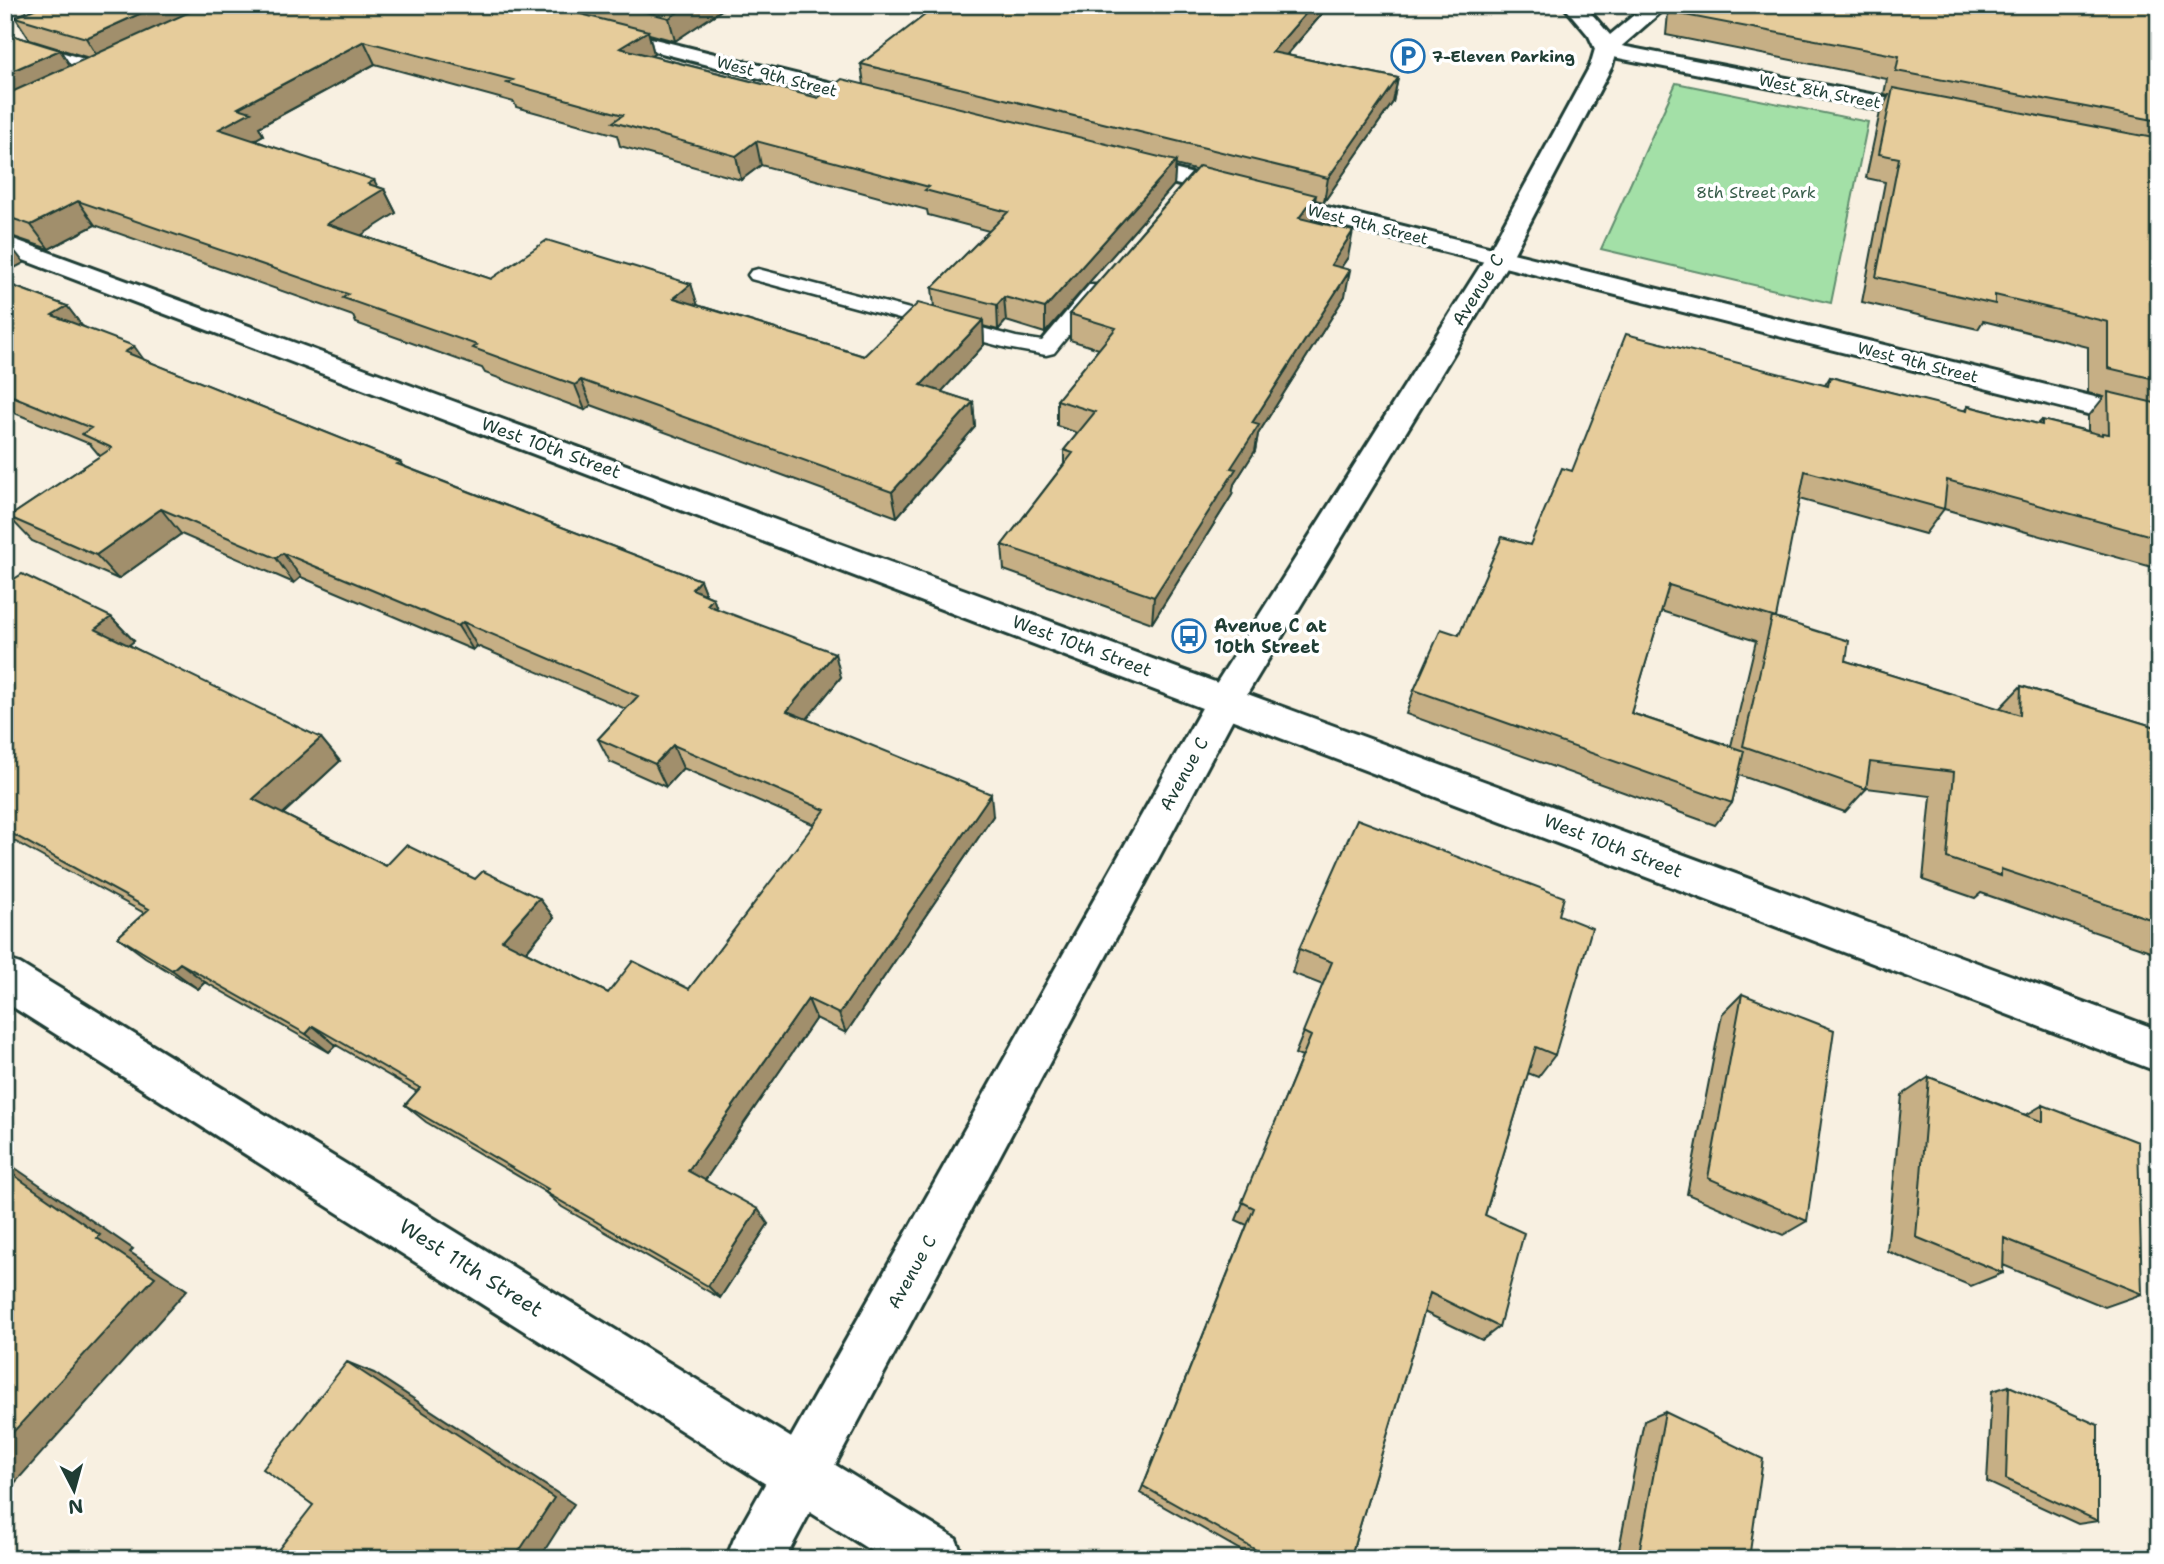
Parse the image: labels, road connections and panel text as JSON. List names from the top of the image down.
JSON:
{
  "streets": {
    "street": [
      "West 9th Street",
      "West 8th Street",
      "Avenue C",
      "West 10th Street",
      "West 11th Street"
    ]
  },
  "crossings": [
    ["West 9th Street", "Avenue C"],
    ["West 8th Street", "Avenue C"],
    ["Avenue C", "West 10th Street"],
    ["Avenue C", "West 11th Street"]
  ],
  "parks": ["8th Street Park"],
  "places": {
    "parking": ["7-Eleven Parking"],
    "bus stop": ["Avenue C at 10th Street"]
  },
  "north": "bottom"
}
